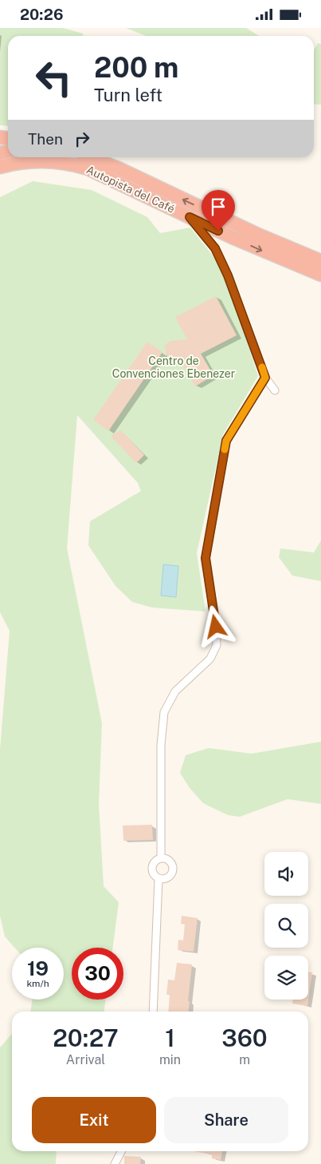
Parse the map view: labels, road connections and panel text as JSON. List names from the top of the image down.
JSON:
{
  "streets": {
    "highway": ["Autopista del Café"]
  },
  "parks": ["Centro de Convenciones Ebenezer"],
  "page": {
    "status": "20:26",
    "turn": ["200 m", "Turn left"],
    "then": "Then",
    "speed": "19 km/h",
    "limit": "30",
    "eta": [
      "20:27",
      "Arrival",
      "1",
      "min",
      "360",
      "m"
    ],
    "buttons": ["Exit", "Share"]
  }
}
